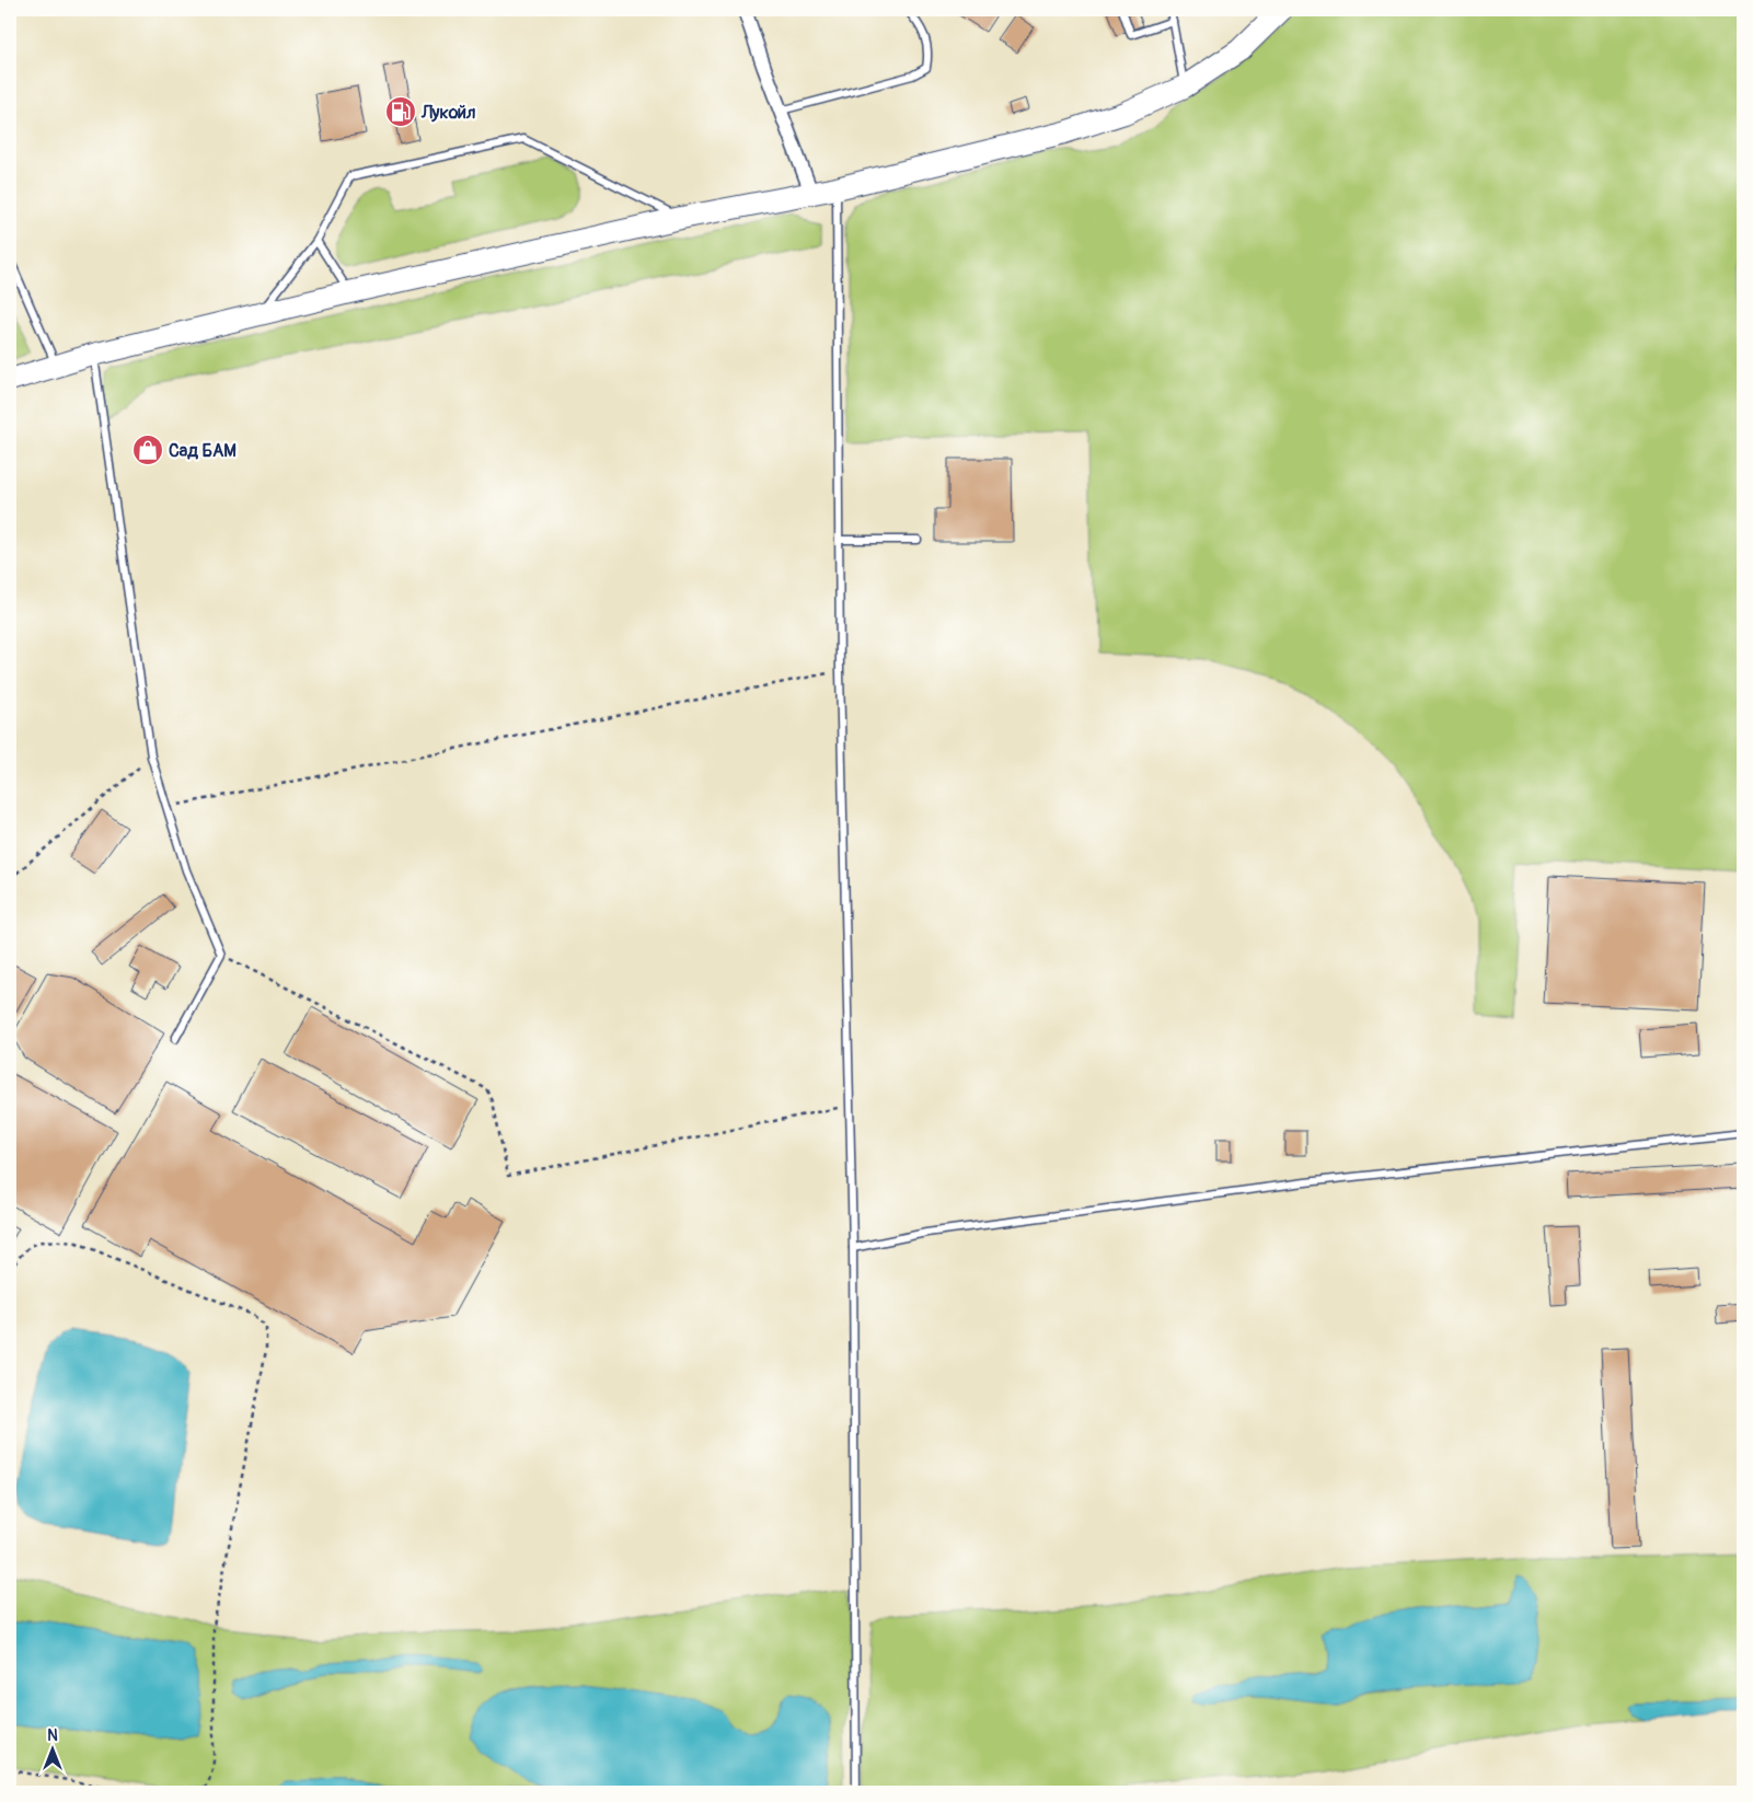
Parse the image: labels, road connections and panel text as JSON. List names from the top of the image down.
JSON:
{
  "places": {
    "fuel station": ["Лукойл"],
    "shop": ["Сад БАМ"]
  },
  "north": "top"
}
